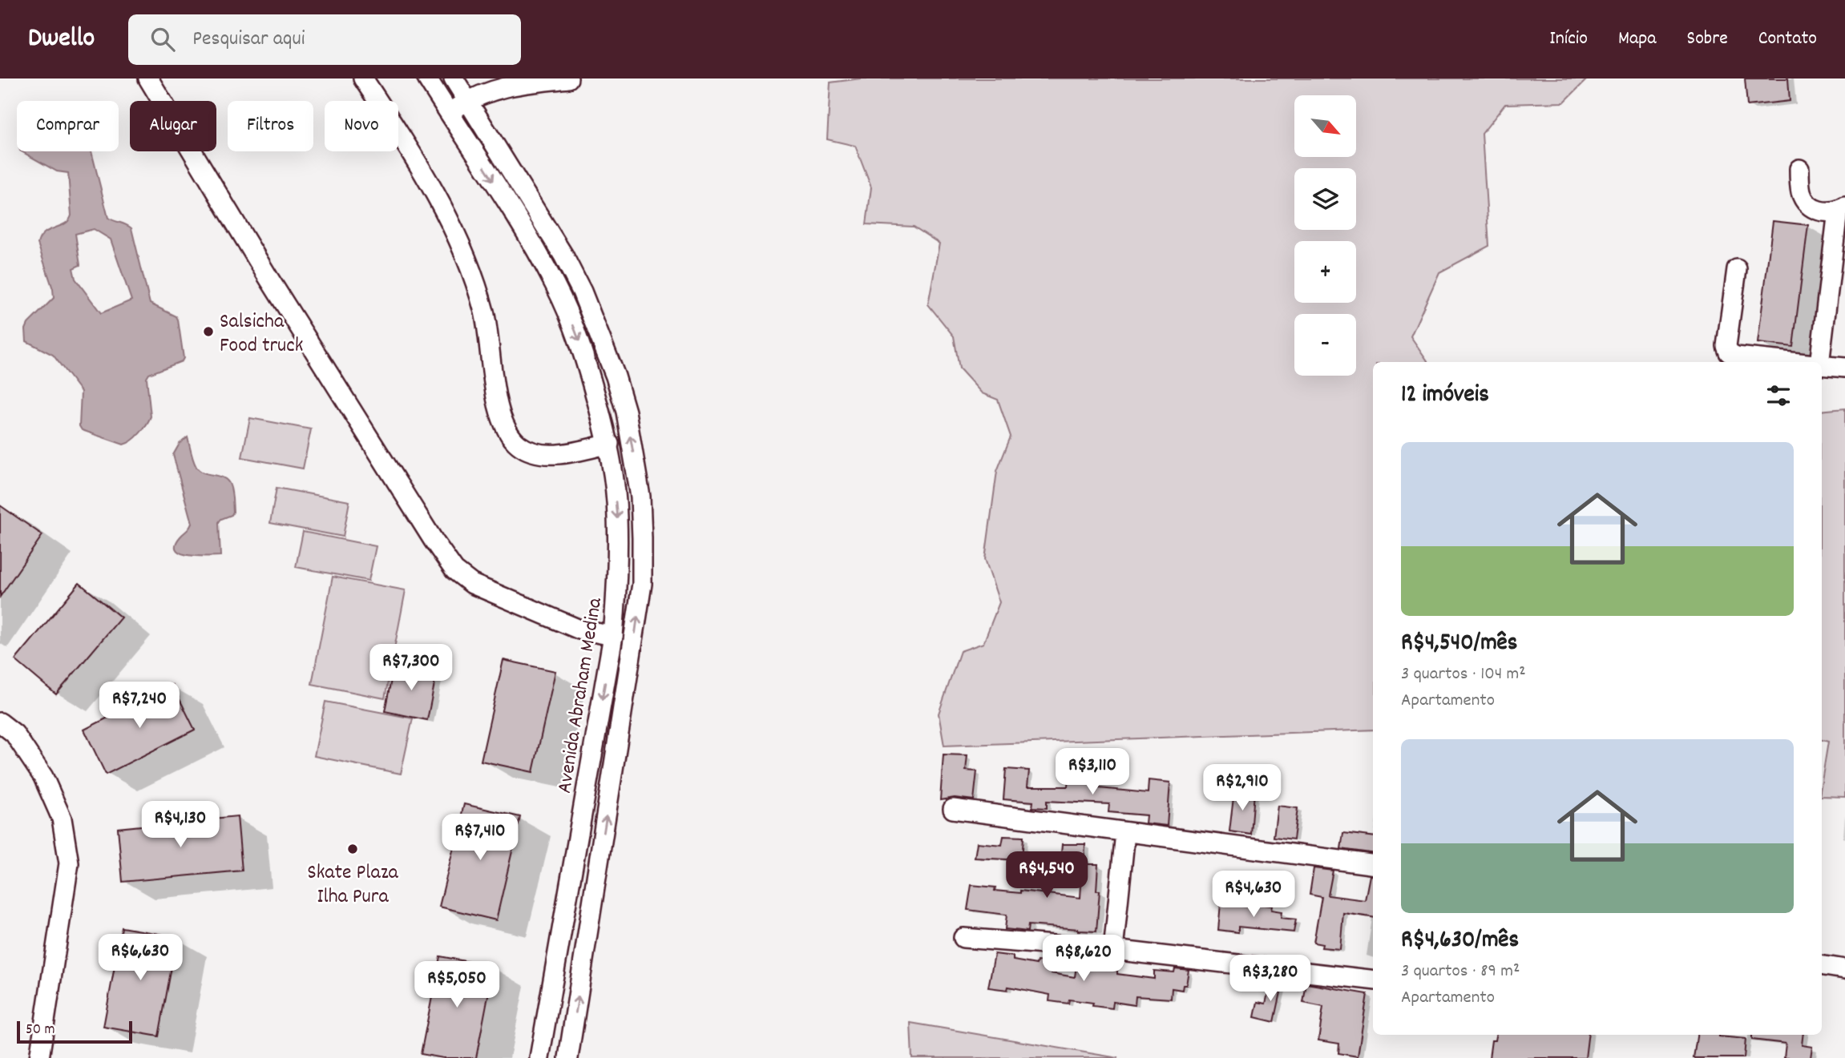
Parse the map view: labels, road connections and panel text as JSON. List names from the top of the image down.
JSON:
{
  "streets": {
    "street": ["Avenida Abraham Medina"]
  },
  "places": ["Salsicha Food truck", "Skate Plaza Ilha Pura"],
  "scale_bar": "50 m",
  "north": "bottom right",
  "page": {
    "header": "Dwello",
    "search": "Pesquisar aqui",
    "nav": [
      "Início",
      "Mapa",
      "Sobre",
      "Contato"
    ],
    "map_buttons": ["+", "−"],
    "chip": [
      "Comprar",
      "Alugar",
      "Filtros",
      "Novo"
    ],
    "heading": "12 imóveis",
    "list": [
      {
        "name": "R$4,540/mês",
        "note": "3 quartos · 104 m² · Apartamento"
      },
      {
        "name": "R$4,630/mês",
        "note": "3 quartos · 89 m² · Apartamento"
      }
    ],
    "price": [
      "R$7,300",
      "R$7,240",
      "R$3,110",
      "R$2,910",
      "R$4,130",
      "R$7,410",
      "R$4,540",
      "R$4,630",
      "R$6,630",
      "R$8,620",
      "R$3,280",
      "R$5,050"
    ],
    "scale": "50 m"
  }
}
